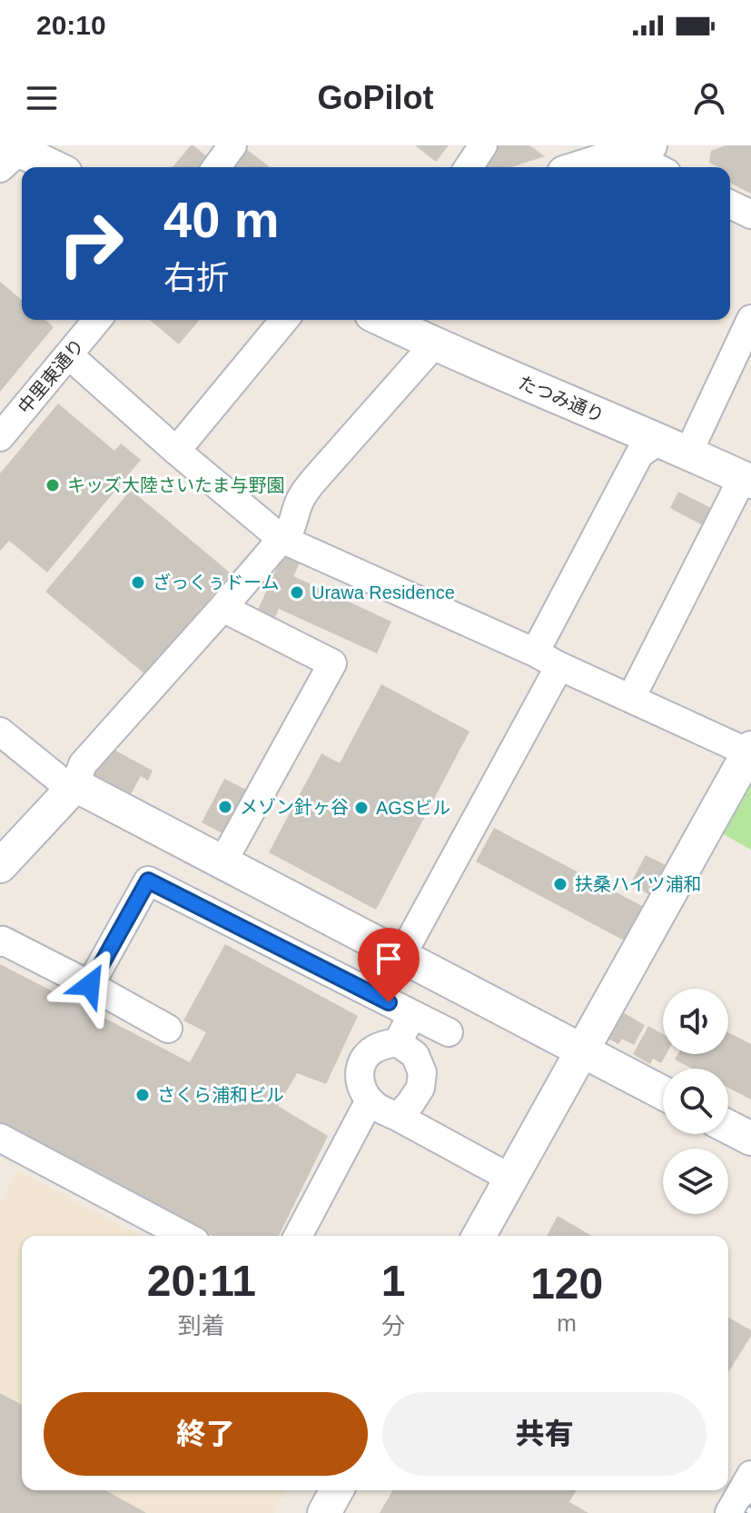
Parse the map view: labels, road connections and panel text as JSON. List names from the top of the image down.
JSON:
{
  "streets": {
    "street": ["中里東通り", "たつみ通り"]
  },
  "places": [
    "キッズ大陸さいたま与野園",
    "ざっくぅドーム",
    "Urawa Residence",
    "メゾン針ヶ谷",
    "AGSビル",
    "扶桑ハイツ浦和",
    "さくら浦和ビル"
  ],
  "page": {
    "status": "20:10",
    "header": "GoPilot",
    "turn": ["40 m", "右折"],
    "eta": [
      "20:11",
      "到着",
      "1",
      "分",
      "120",
      "m"
    ],
    "buttons": ["終了", "共有"]
  }
}
